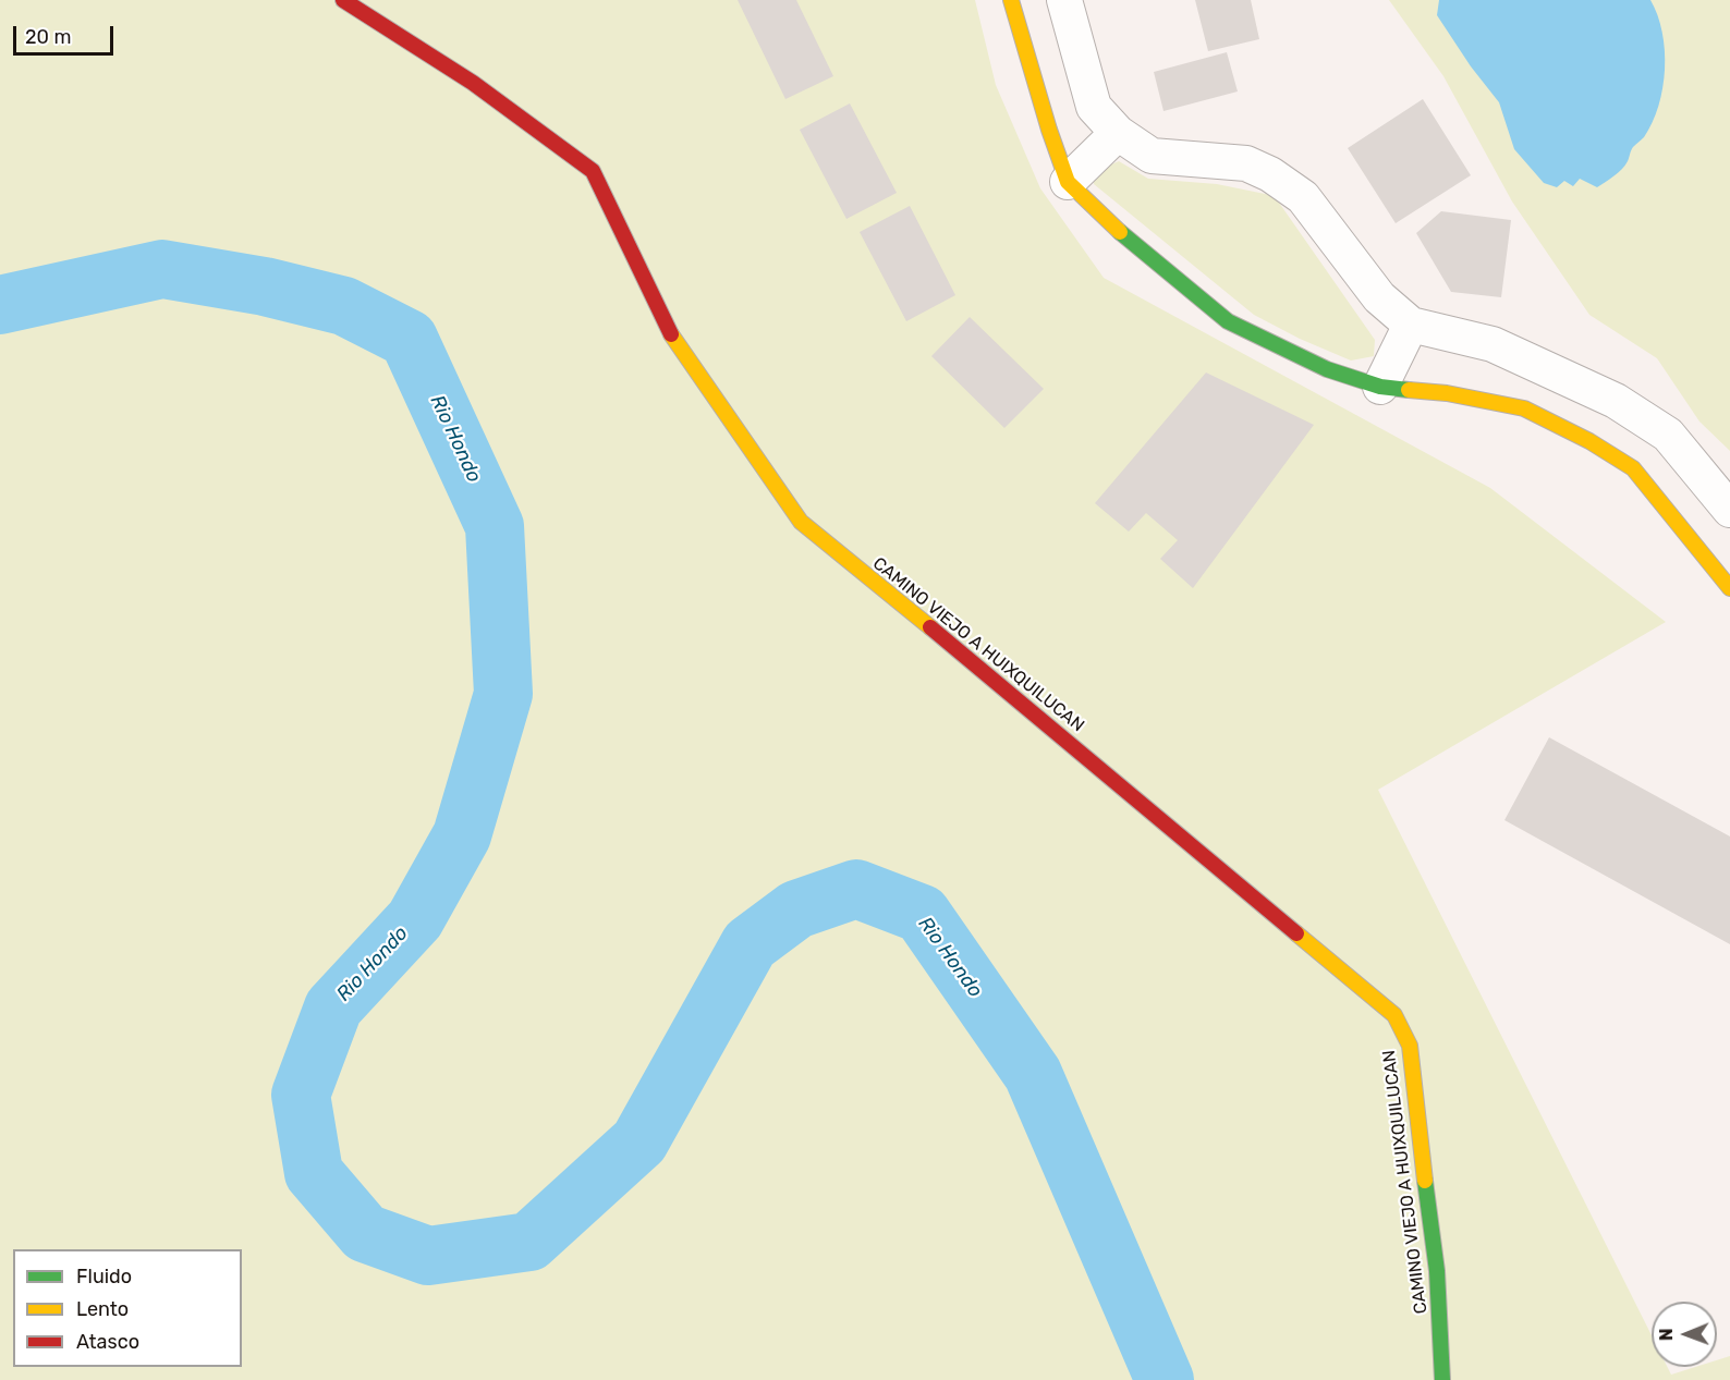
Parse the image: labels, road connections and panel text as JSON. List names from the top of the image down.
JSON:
{
  "streets": {
    "main road": ["CAMINO VIEJO A HUIXQUILUCAN"]
  },
  "water": ["Rio Hondo"],
  "legend": ["Fluido", "Lento", "Atasco"],
  "scale_bar": "20 m",
  "north": "left"
}
